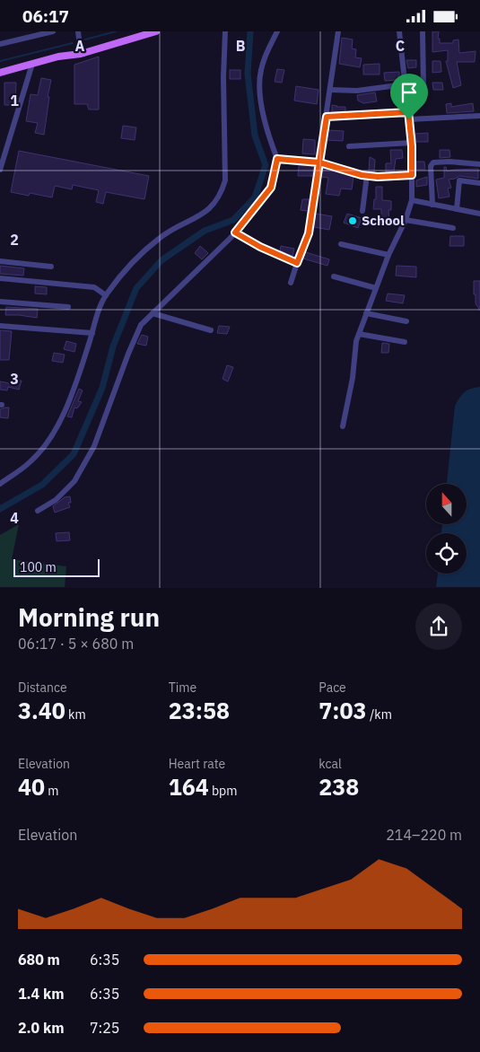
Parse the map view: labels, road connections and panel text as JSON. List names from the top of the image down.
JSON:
{
  "places": ["School"],
  "scale_bar": "100 m",
  "north": "top",
  "page": {
    "status": "06:17",
    "scale": "100 m",
    "heading": ["Morning run", "06:17 · 5 × 680 m"],
    "stats": [
      ["Distance", "3.40 km"],
      ["Time", "23:58"],
      ["Pace", "7:03 /km"],
      ["Elevation", "40 m"],
      ["Heart rate", "164 bpm"],
      ["kcal", "238"]
    ],
    "chart": ["Elevation", "214–220 m"],
    "list": [
      {
        "name": "680 m",
        "note": "6:35"
      },
      {
        "name": "1.4 km",
        "note": "6:35"
      },
      {
        "name": "2.0 km",
        "note": "7:25"
      }
    ]
  },
  "grid": {
    "columns": ["A", "B", "C"],
    "rows": [
      "1",
      "2",
      "3",
      "4"
    ]
  }
}
